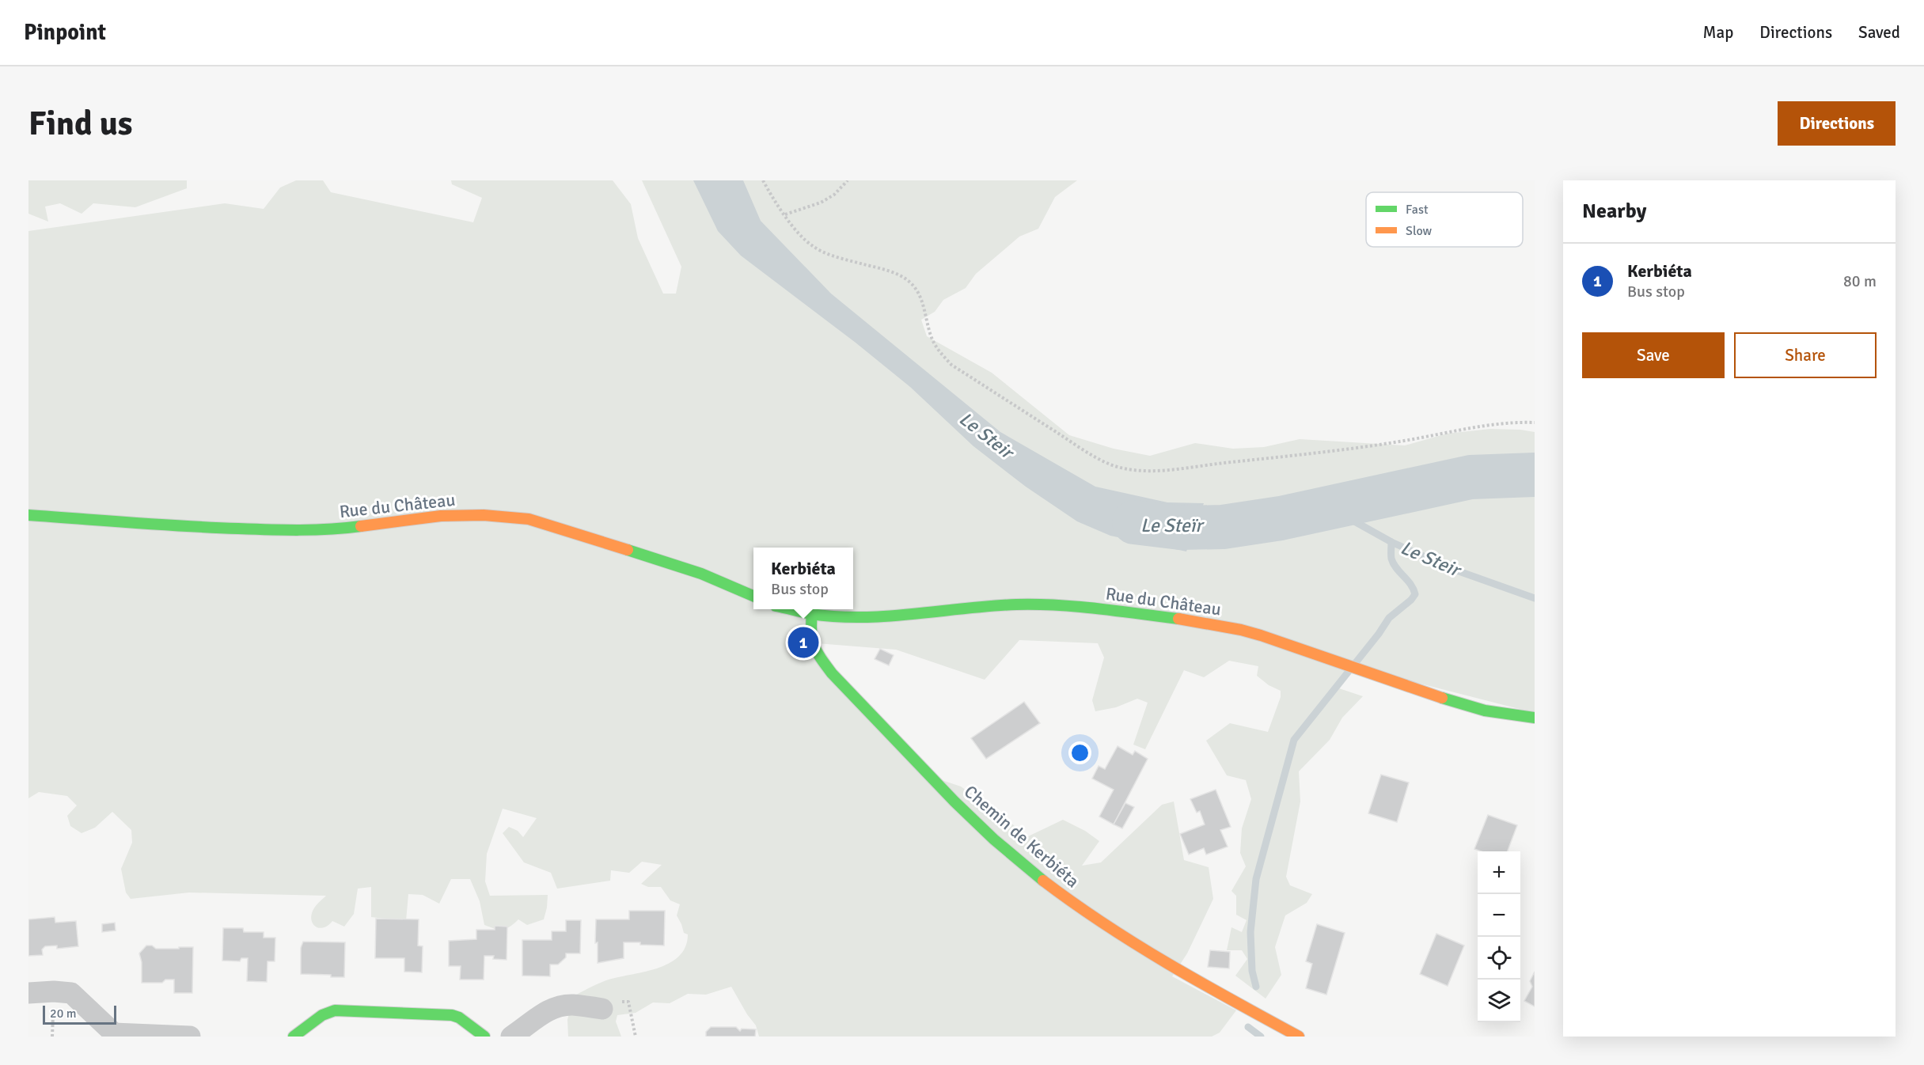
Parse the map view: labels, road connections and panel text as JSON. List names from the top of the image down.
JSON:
{
  "streets": {
    "street": ["Rue du Château", "Chemin de Kerbiéta"]
  },
  "crossings": [
    ["Rue du Château", "Chemin de Kerbiéta"]
  ],
  "water": ["Le Steir", "Le Steïr"],
  "legend": ["Fast", "Slow"],
  "scale_bar": "20 m",
  "page": {
    "header": "Pinpoint",
    "nav": ["Map", "Directions", "Saved"],
    "buttons": [
      "Directions",
      ["Save", "Share"]
    ],
    "title": "Find us",
    "heading": "Nearby",
    "list": [
      {
        "mark": "1",
        "name": "Kerbiéta",
        "note": "Bus stop",
        "value": "80 m"
      }
    ],
    "popup": ["Kerbiéta", "Bus stop"],
    "pins": "1",
    "map_buttons": ["+", "−"],
    "scale": "20 m"
  }
}
